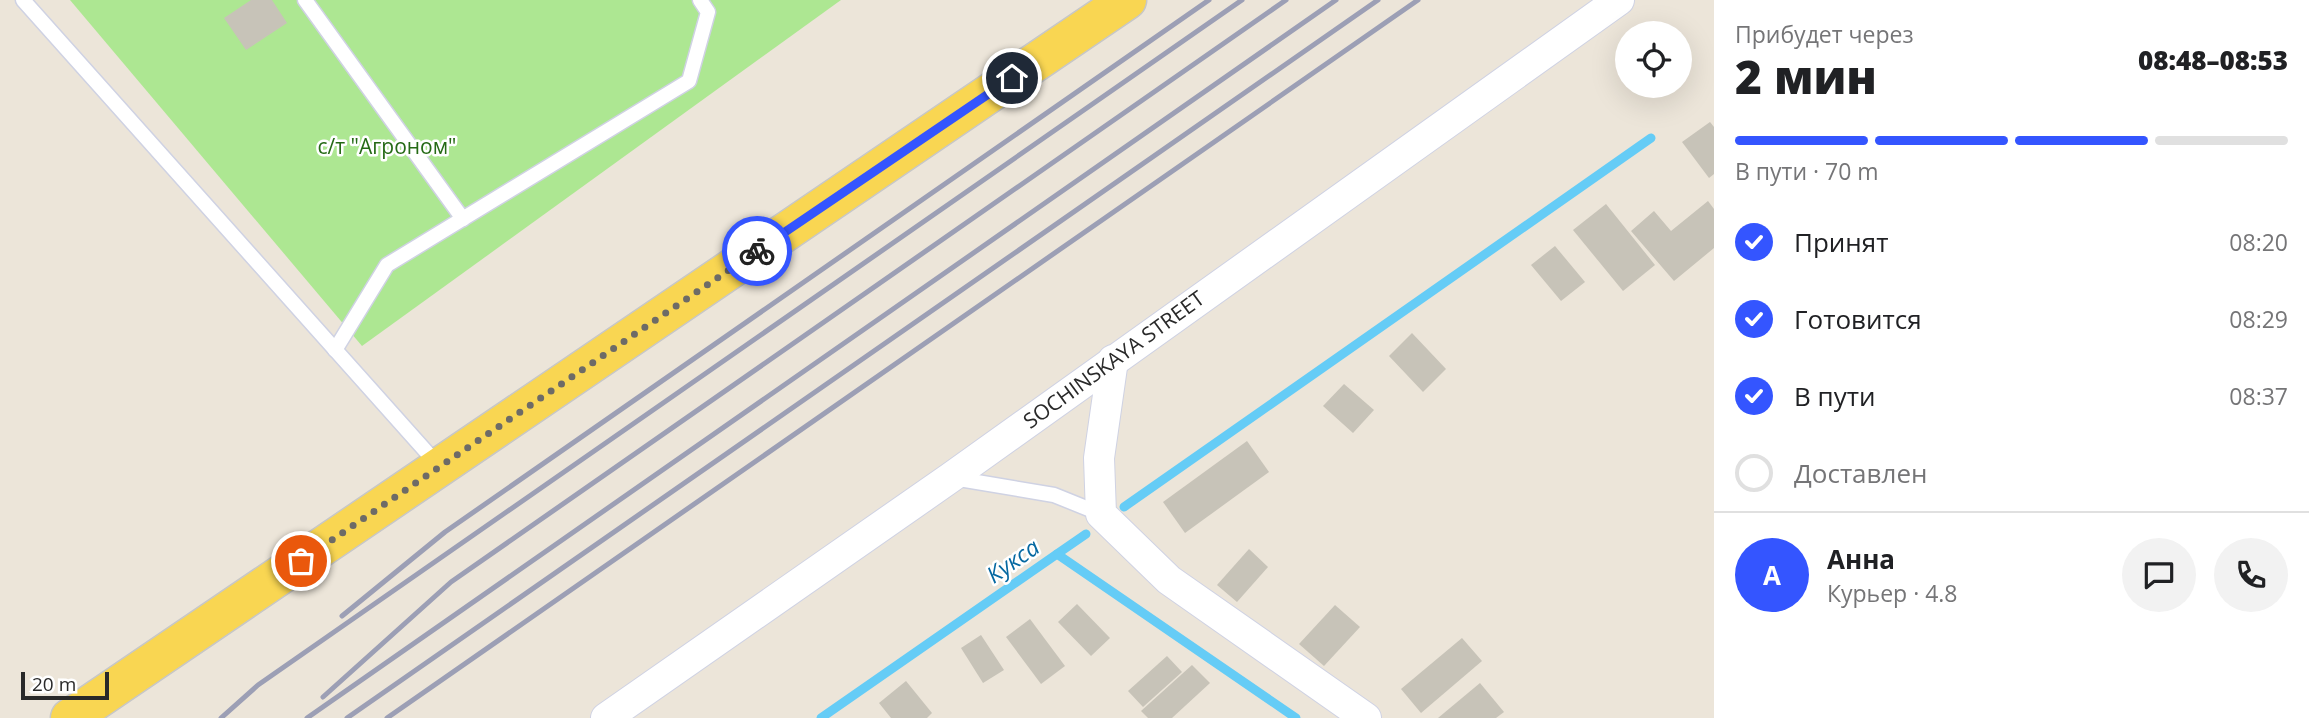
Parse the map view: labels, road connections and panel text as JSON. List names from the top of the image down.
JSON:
{
  "streets": {
    "street": ["SOCHINSKAYA STREET"]
  },
  "water": ["Кукса"],
  "parks": ["с/т \"Агроном\""],
  "scale_bar": "20 m",
  "page": {
    "heading": ["2 мин", "Прибудет через", "08:48–08:53"],
    "panel": ["Анна", "Курьер · 4.8"],
    "bar": "В пути · 70 m",
    "list": [
      ["Принят", "08:20"],
      ["Готовится", "08:29"],
      ["В пути", "08:37"],
      "Доставлен"
    ],
    "round": "А",
    "scale": "20 m"
  }
}
